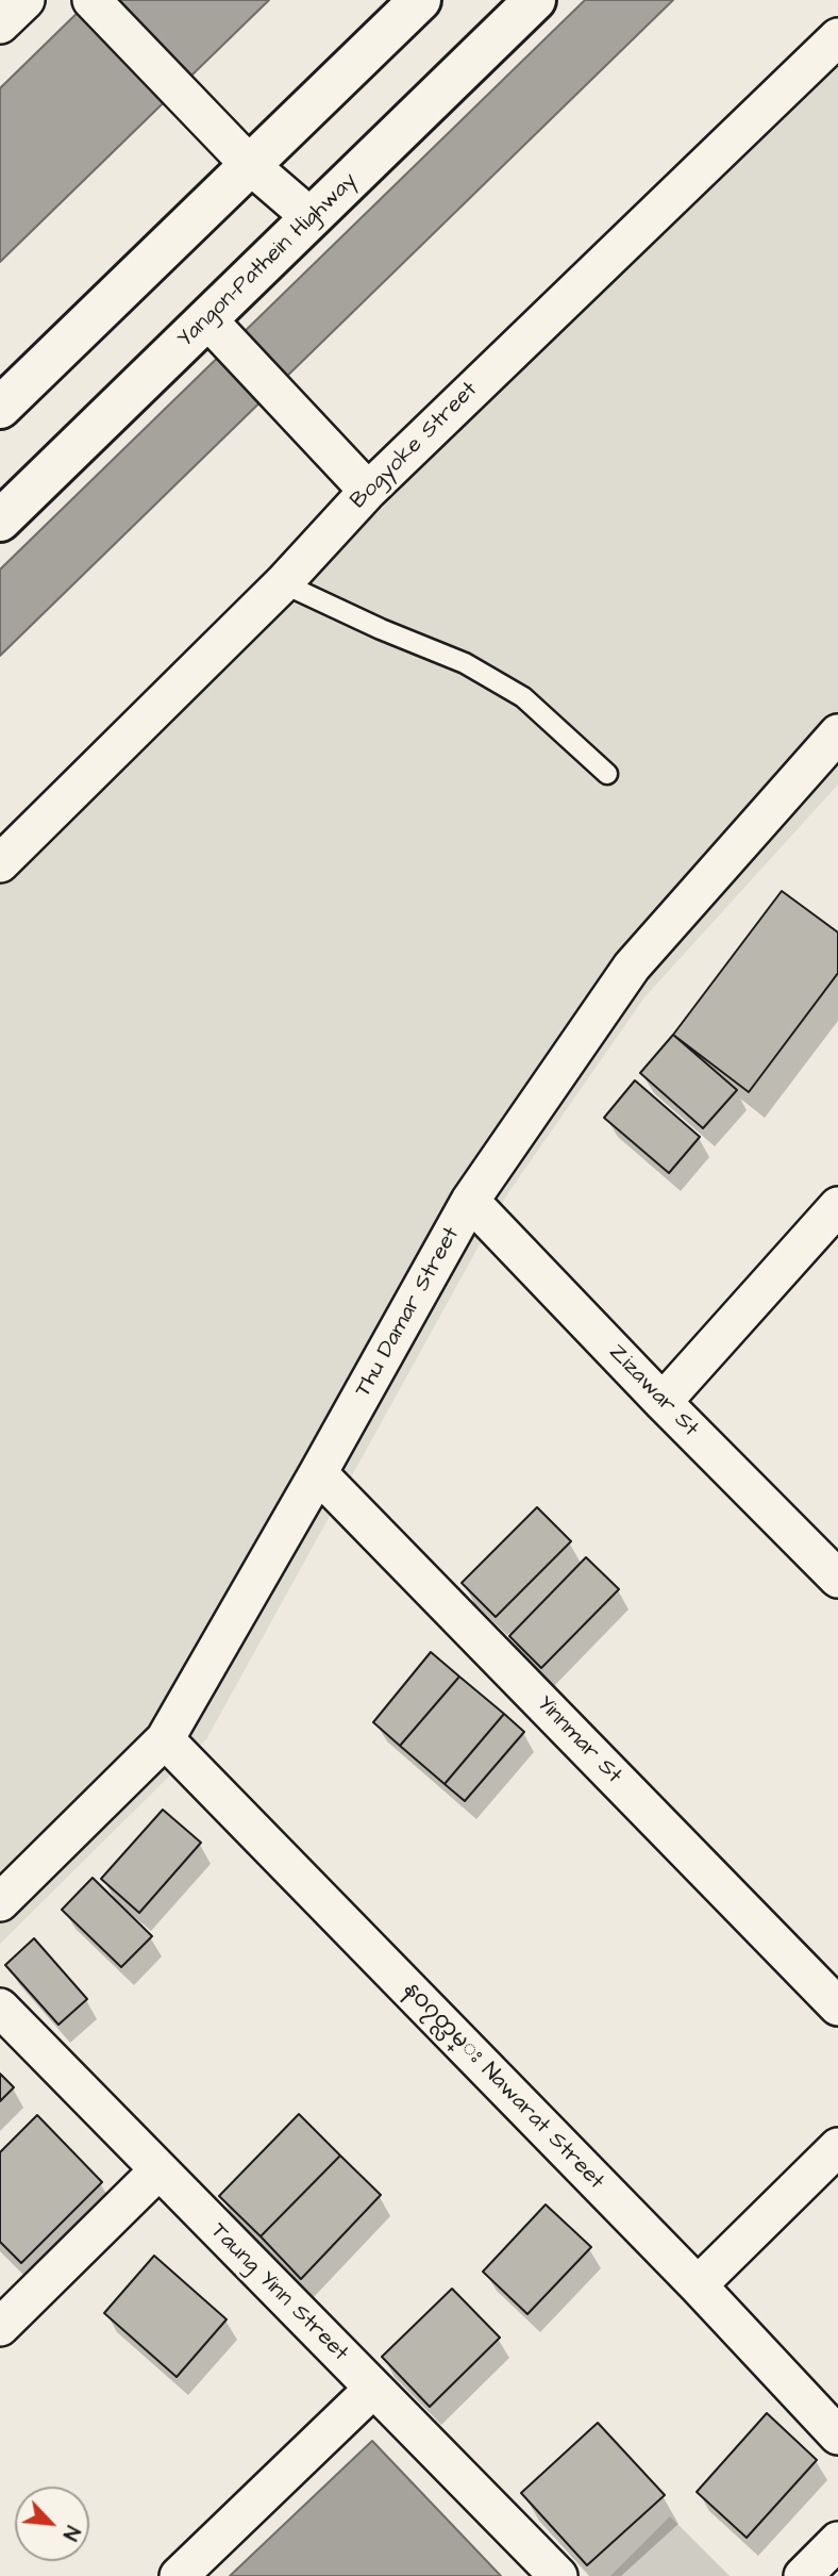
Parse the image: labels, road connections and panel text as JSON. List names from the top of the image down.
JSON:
{
  "streets": {
    "main road": ["Yangon-Pathein Highway"],
    "street": [
      "Bogyoke Street",
      "Thu Damar Street",
      "Zizawar St",
      "Yinnmar St",
      "နဝ၇တ္လမ္း Nawarat Street",
      "Taung Yinn Street"
    ]
  },
  "crossings": [
    ["Thu Damar Street", "Zizawar St"],
    ["Thu Damar Street", "Yinnmar St"],
    ["Thu Damar Street", "နဝ၇တ္လမ္း Nawarat Street"]
  ],
  "north": "bottom right"
}
